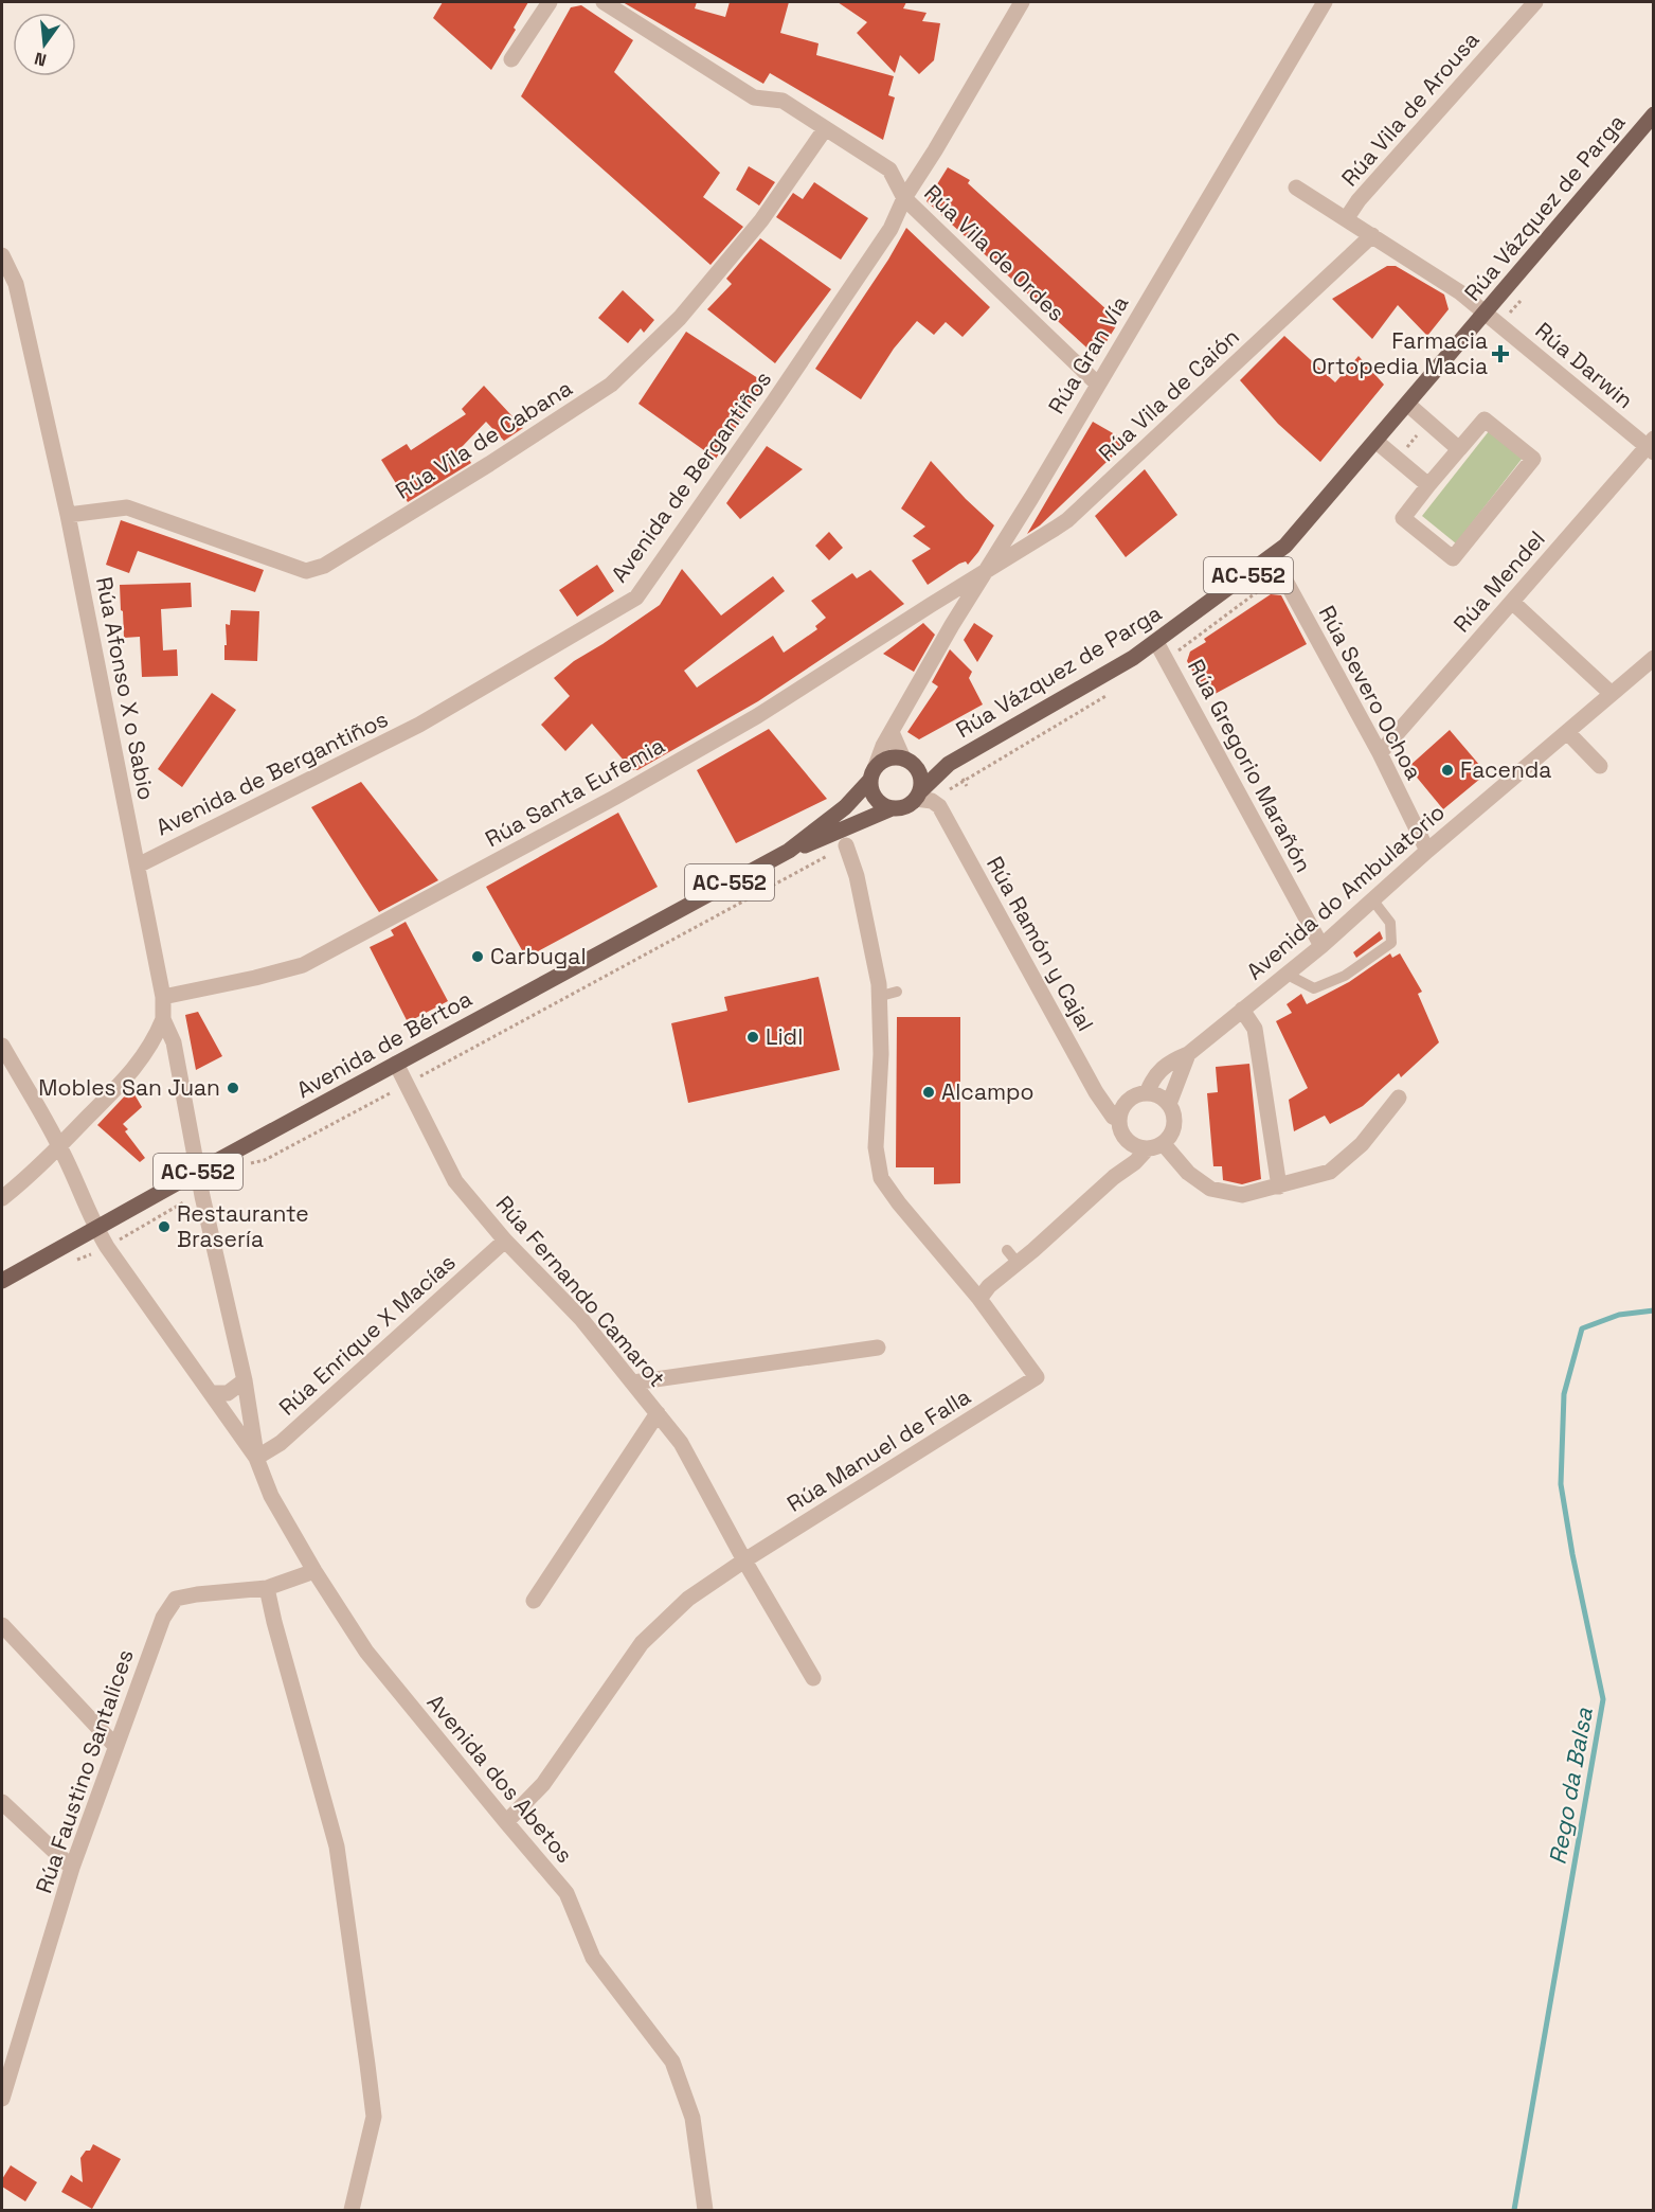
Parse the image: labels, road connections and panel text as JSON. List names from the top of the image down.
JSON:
{
  "streets": {
    "main road": ["Rúa Vázquez de Parga", "AC-552", "Avenida de Bértoa"],
    "street": [
      "Rúa Vila de Arousa",
      "Rúa Vila de Ordes",
      "Rúa Gran Vía",
      "Rúa Darwin",
      "Rúa Vila de Caión",
      "Rúa Vila de Cabana",
      "Avenida de Bergantiños",
      "Rúa Mendel",
      "Rúa Afonso X o Sabio",
      "Rúa Severo Ochoa",
      "Rúa Gregorio Marañón",
      "Rúa Santa Eufemia",
      "Avenida do Ambulatorio",
      "Rúa Ramón y Cajal",
      "Rúa Fernando Camarot",
      "Rúa Enrique X Macías",
      "Rúa Manuel de Falla",
      "Rúa Faustino Santalices",
      "Avenida dos Abetos"
    ]
  },
  "crossings": [
    ["Rúa Vila de Arousa", "Rúa Darwin"],
    ["Rúa Vázquez de Parga", "Rúa Gran Vía"],
    ["Rúa Vázquez de Parga", "Rúa Darwin"],
    ["Rúa Vázquez de Parga", "AC-552"],
    ["Rúa Vázquez de Parga", "Rúa Severo Ochoa"],
    ["Rúa Vázquez de Parga", "Rúa Gregorio Marañón"],
    ["Rúa Vázquez de Parga", "Rúa Ramón y Cajal"],
    ["Rúa Vázquez de Parga", "Avenida de Bértoa"],
    ["Rúa Vila de Ordes", "Rúa Gran Vía"],
    ["Rúa Vila de Ordes", "Rúa Vila de Cabana"],
    ["Rúa Vila de Ordes", "Avenida de Bergantiños"],
    ["Rúa Gran Vía", "Rúa Vila de Caión"],
    ["Rúa Gran Vía", "AC-552"],
    ["Rúa Gran Vía", "Rúa Santa Eufemia"],
    ["Rúa Gran Vía", "Rúa Ramón y Cajal"],
    ["Rúa Gran Vía", "Avenida de Bértoa"],
    ["Rúa Darwin", "Rúa Vila de Caión"],
    ["Rúa Darwin", "Rúa Mendel"],
    ["Rúa Vila de Caión", "Rúa Santa Eufemia"],
    ["Rúa Vila de Cabana", "Rúa Afonso X o Sabio"],
    ["Avenida de Bergantiños", "Rúa Afonso X o Sabio"],
    ["AC-552", "Rúa Ramón y Cajal"],
    ["AC-552", "Avenida de Bértoa"],
    ["Rúa Mendel", "Rúa Severo Ochoa"],
    ["Rúa Afonso X o Sabio", "Rúa Santa Eufemia"],
    ["Rúa Afonso X o Sabio", "Avenida de Bértoa"],
    ["Rúa Afonso X o Sabio", "Rúa Enrique X Macías"],
    ["Rúa Afonso X o Sabio", "Avenida dos Abetos"],
    ["Rúa Severo Ochoa", "Avenida do Ambulatorio"],
    ["Rúa Gregorio Marañón", "Avenida do Ambulatorio"],
    ["Avenida do Ambulatorio", "Rúa Ramón y Cajal"],
    ["Rúa Ramón y Cajal", "Avenida de Bértoa"],
    ["Avenida de Bértoa", "Rúa Fernando Camarot"],
    ["Avenida de Bértoa", "Avenida dos Abetos"],
    ["Rúa Fernando Camarot", "Rúa Enrique X Macías"],
    ["Rúa Fernando Camarot", "Rúa Manuel de Falla"],
    ["Rúa Enrique X Macías", "Avenida dos Abetos"],
    ["Rúa Manuel de Falla", "Avenida dos Abetos"],
    ["Rúa Faustino Santalices", "Avenida dos Abetos"]
  ],
  "water": ["Rego da Balsa"],
  "places": {
    "health": ["Farmacia Ortopedia Macia"],
    "other": [
      "Facenda",
      "Carbugal",
      "Lidl",
      "Mobles San Juan",
      "Alcampo",
      "Restaurante Brasería"
    ]
  },
  "north": "bottom"
}
